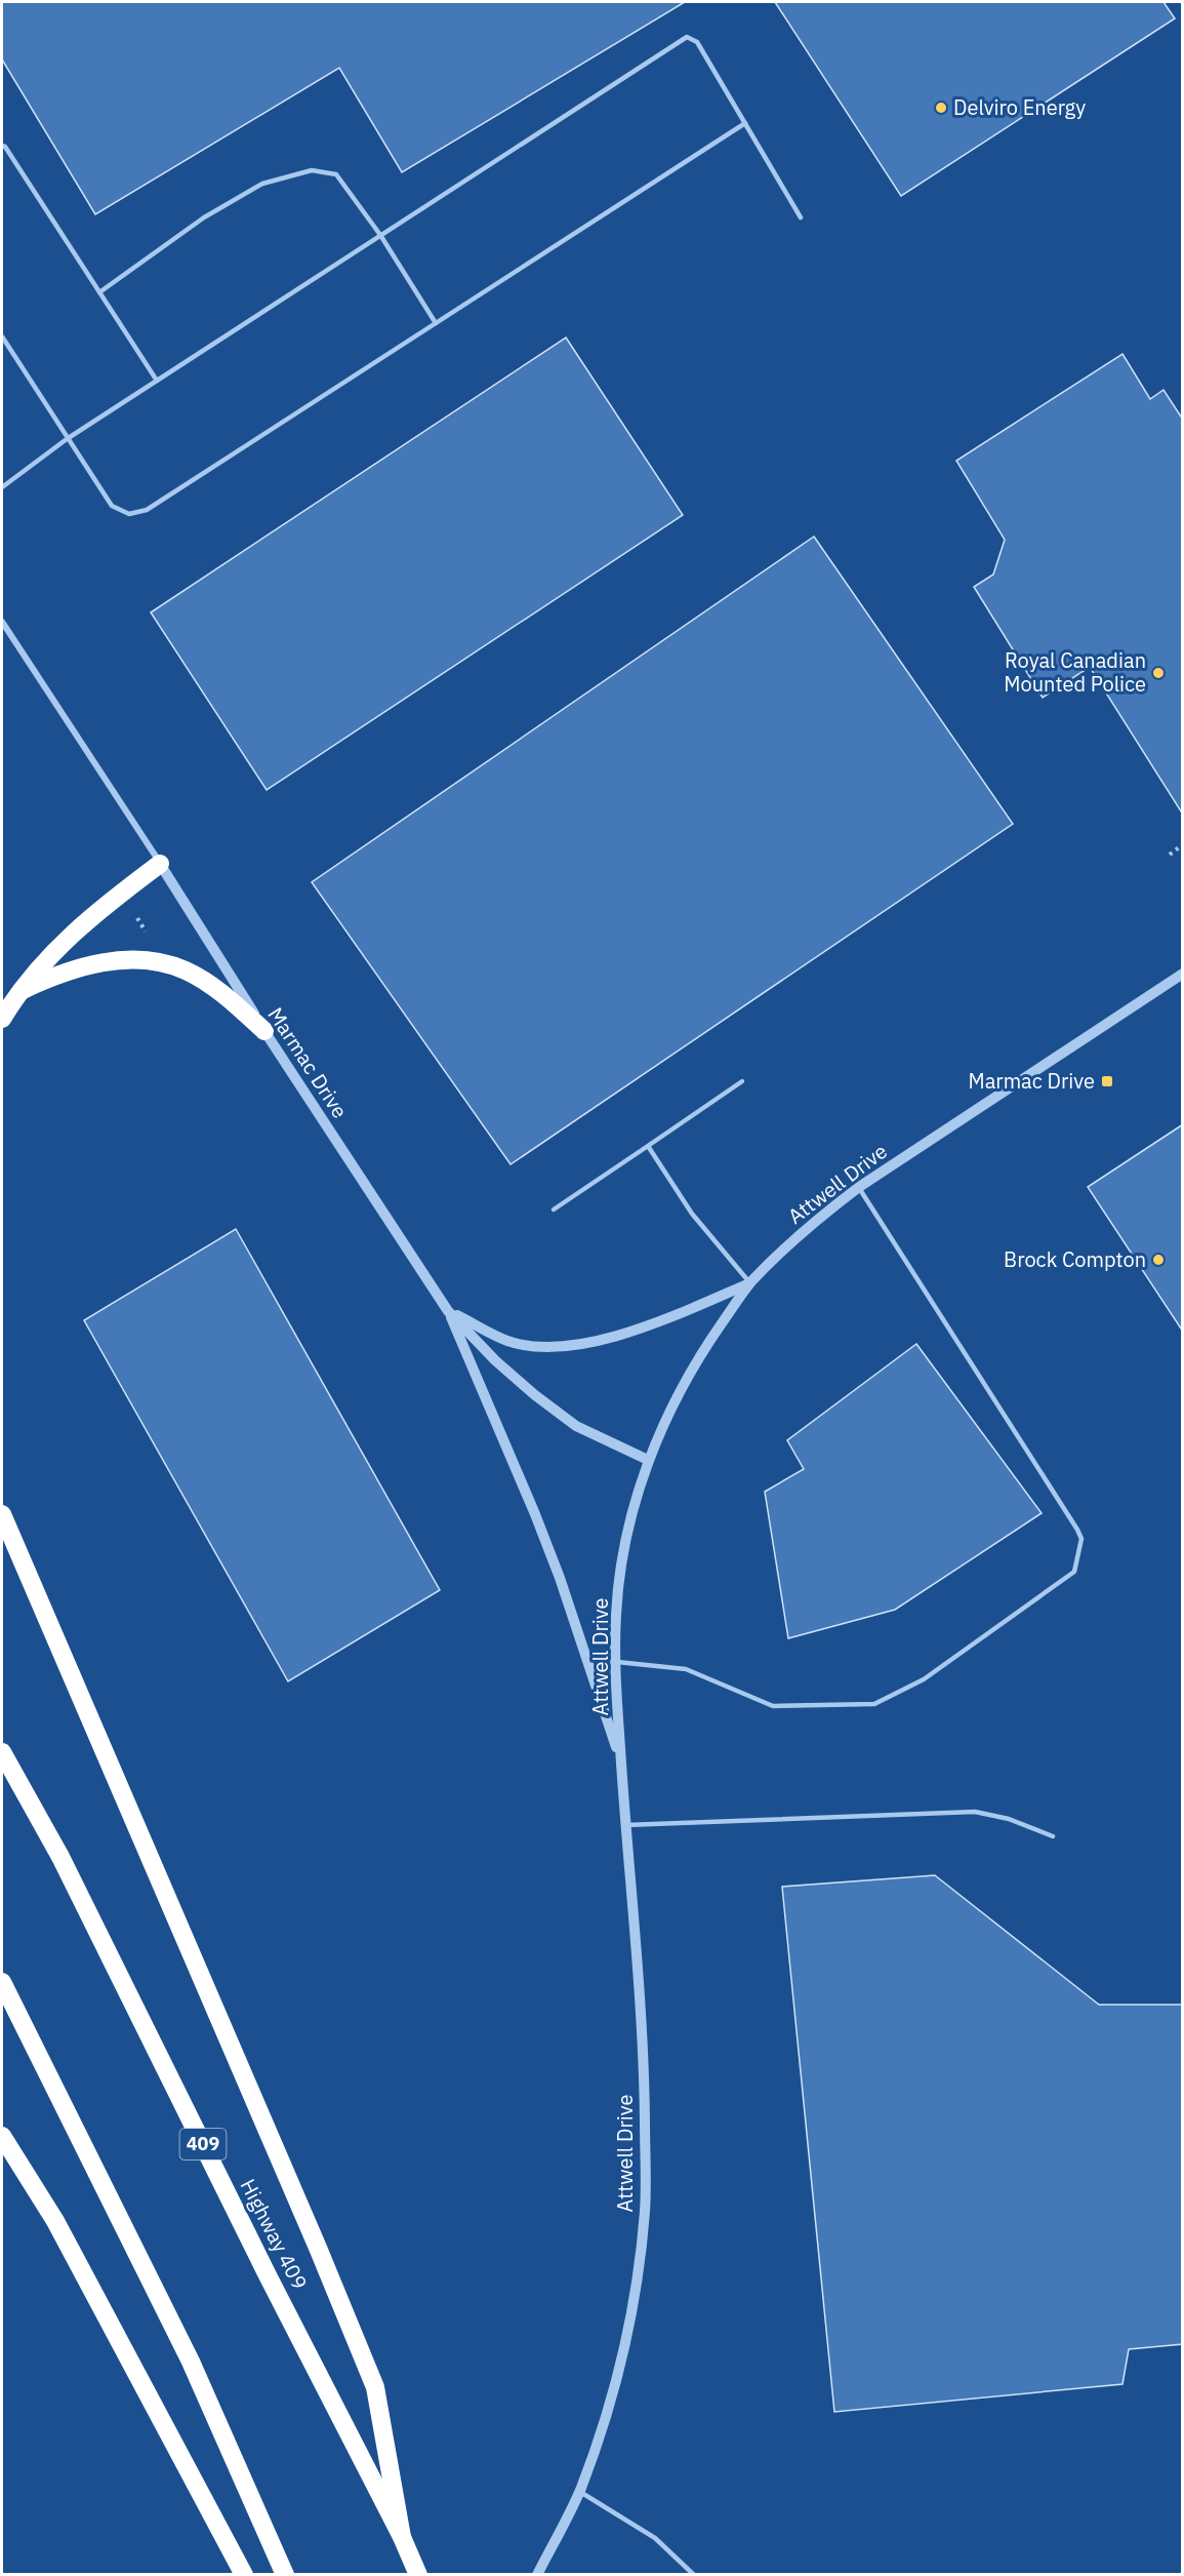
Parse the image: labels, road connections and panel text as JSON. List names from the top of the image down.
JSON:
{
  "streets": {
    "highway": ["409", "Highway 409"],
    "street": ["Marmac Drive", "Attwell Drive"]
  },
  "crossings": [
    ["Marmac Drive", "Attwell Drive"]
  ],
  "places": {
    "other": ["Delviro Energy", "Royal Canadian Mounted Police", "Brock Compton"],
    "transit": ["Marmac Drive"]
  }
}
